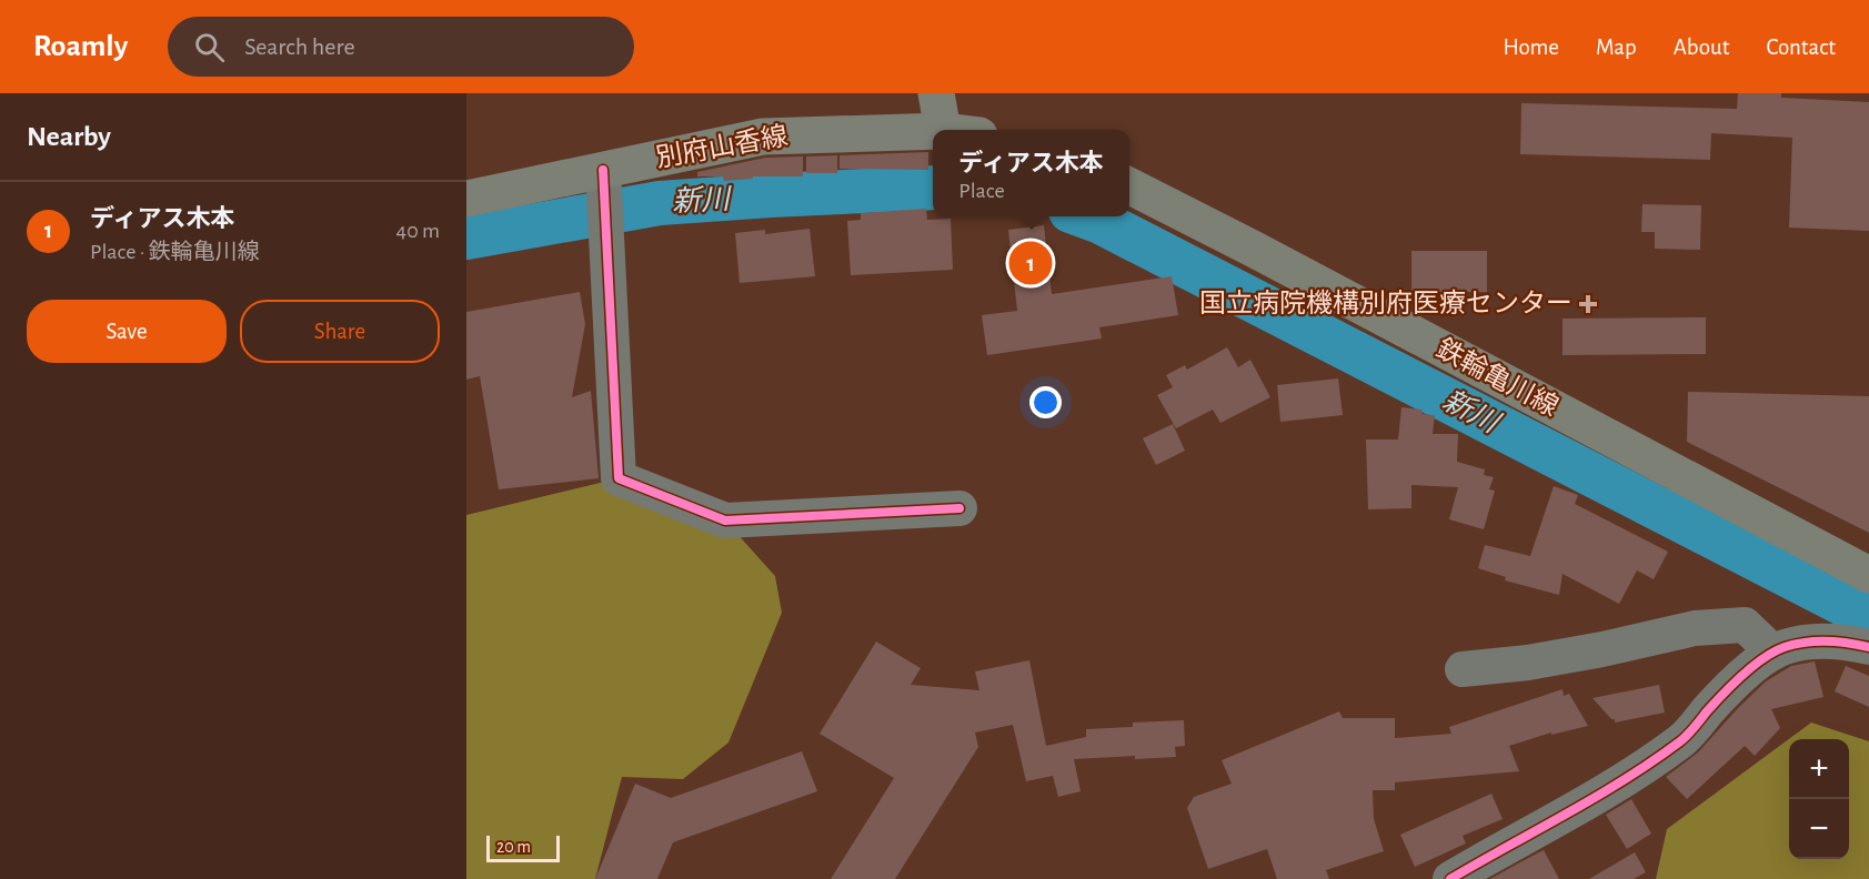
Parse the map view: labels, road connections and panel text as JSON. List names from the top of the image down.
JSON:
{
  "streets": {
    "main road": ["別府山香線", "鉄輪亀川線"]
  },
  "water": ["新川"],
  "places": {
    "health": ["国立病院機構別府医療センター"]
  },
  "scale_bar": "20 m",
  "page": {
    "header": "Roamly",
    "search": "Search here",
    "nav": [
      "Home",
      "Map",
      "About",
      "Contact"
    ],
    "heading": "Nearby",
    "popup": ["ディアス木本", "Place"],
    "list": [
      {
        "mark": "1",
        "name": "ディアス木本",
        "note": "Place · 鉄輪亀川線",
        "value": "40 m"
      }
    ],
    "pins": "1",
    "buttons": ["Save", "Share"],
    "map_buttons": ["+", "−"],
    "scale": "20 m"
  }
}
